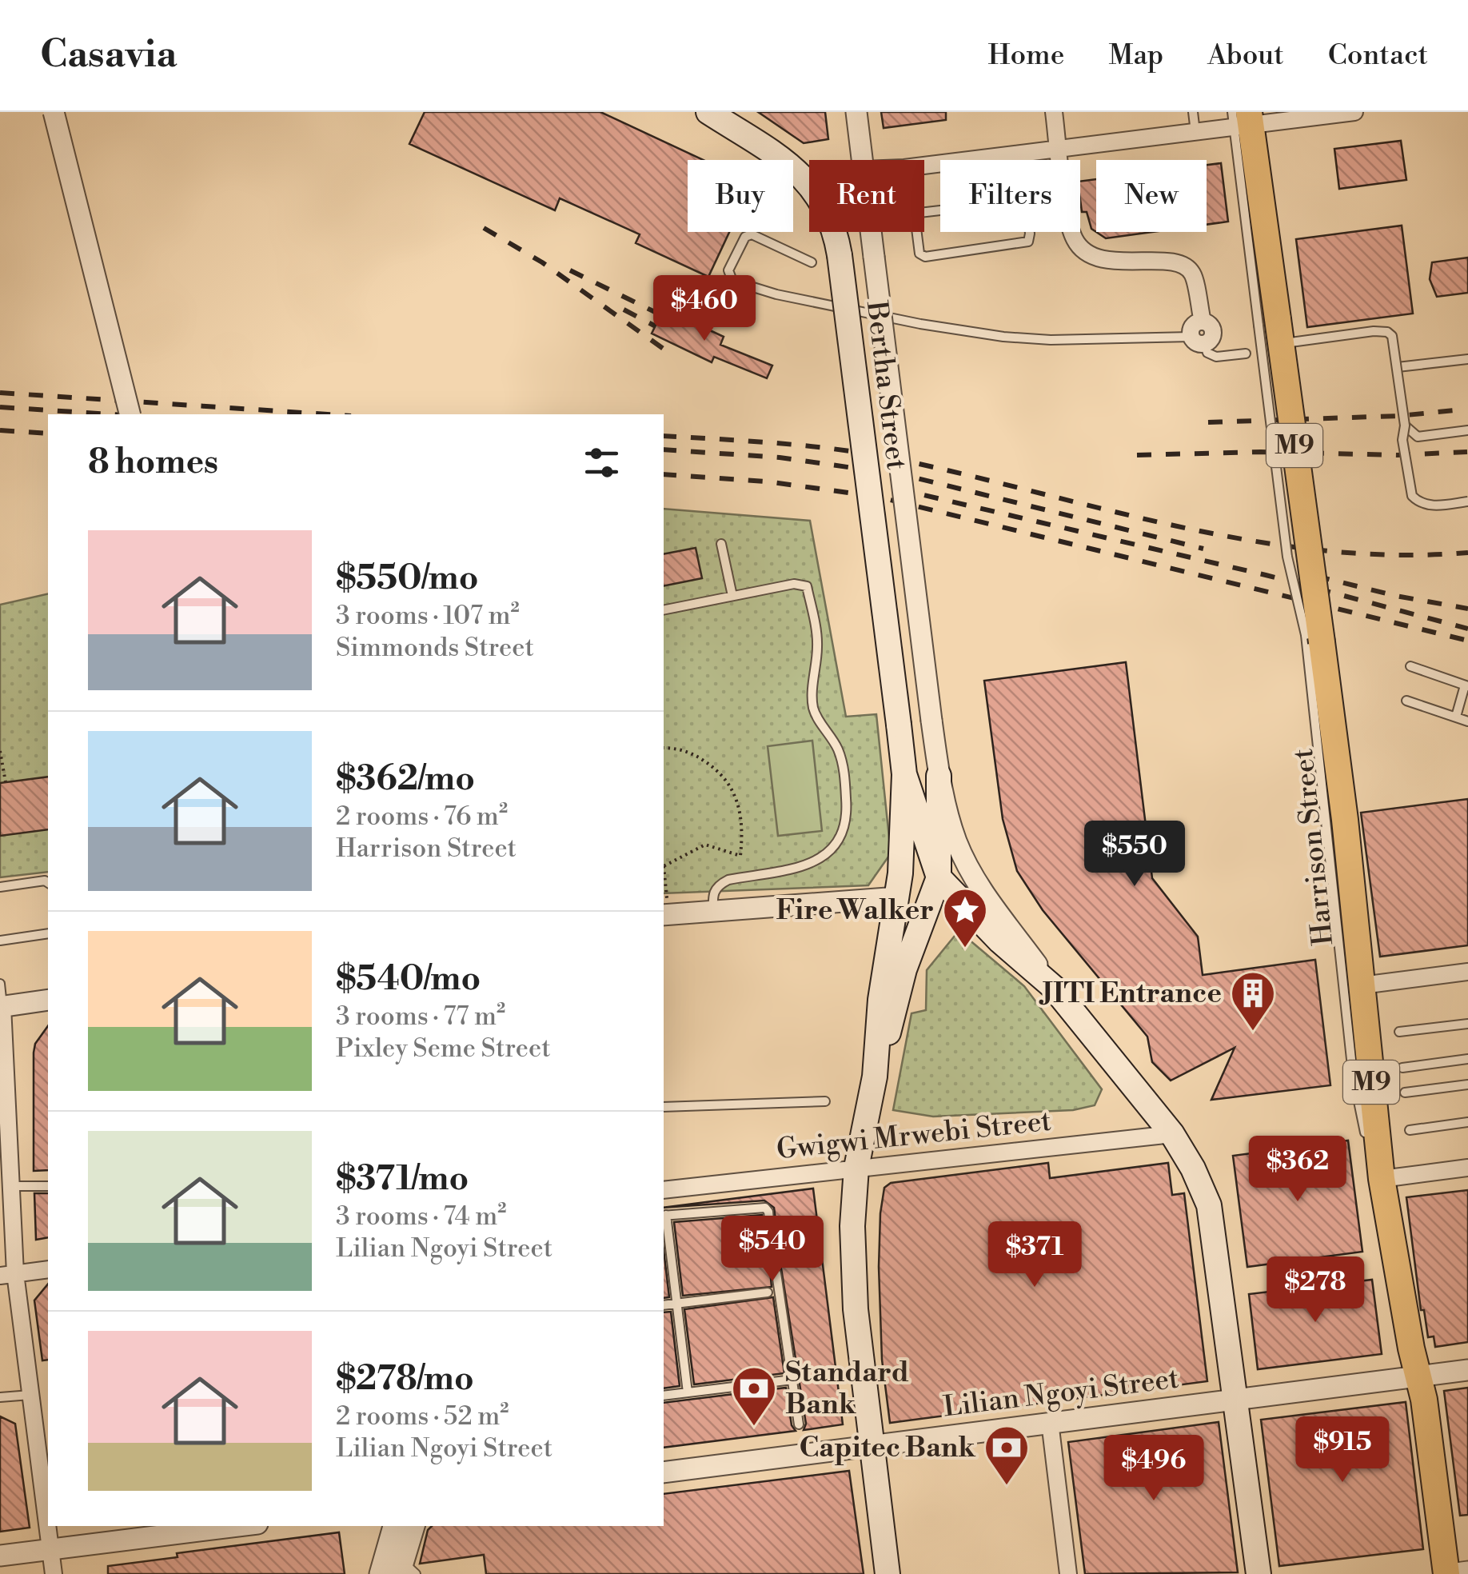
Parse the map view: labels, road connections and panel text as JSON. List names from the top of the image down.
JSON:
{
  "streets": {
    "main road": ["Bertha Street", "M9", "Harrison Street"],
    "street": ["Gwigwi Mrwebi Street", "Lilian Ngoyi Street"]
  },
  "crossings": [
    ["Harrison Street", "Lilian Ngoyi Street"]
  ],
  "places": {
    "place": ["Fire Walker"],
    "building": ["JITI Entrance"],
    "bank": ["Standard Bank", "Capitec Bank"]
  },
  "page": {
    "header": "Casavia",
    "nav": [
      "Home",
      "Map",
      "About",
      "Contact"
    ],
    "chip": [
      "Buy",
      "Rent",
      "Filters",
      "New"
    ],
    "price": [
      "$460",
      "$550",
      "$362",
      "$540",
      "$371",
      "$278",
      "$915",
      "$496"
    ],
    "heading": "8 homes",
    "list": [
      {
        "name": "$550/mo",
        "note": "3 rooms · 107 m² · Simmonds Street"
      },
      {
        "name": "$362/mo",
        "note": "2 rooms · 76 m² · Harrison Street"
      },
      {
        "name": "$540/mo",
        "note": "3 rooms · 77 m² · Pixley Seme Street"
      },
      {
        "name": "$371/mo",
        "note": "3 rooms · 74 m² · Lilian Ngoyi Street"
      },
      {
        "name": "$278/mo",
        "note": "2 rooms · 52 m² · Lilian Ngoyi Street"
      }
    ]
  }
}
